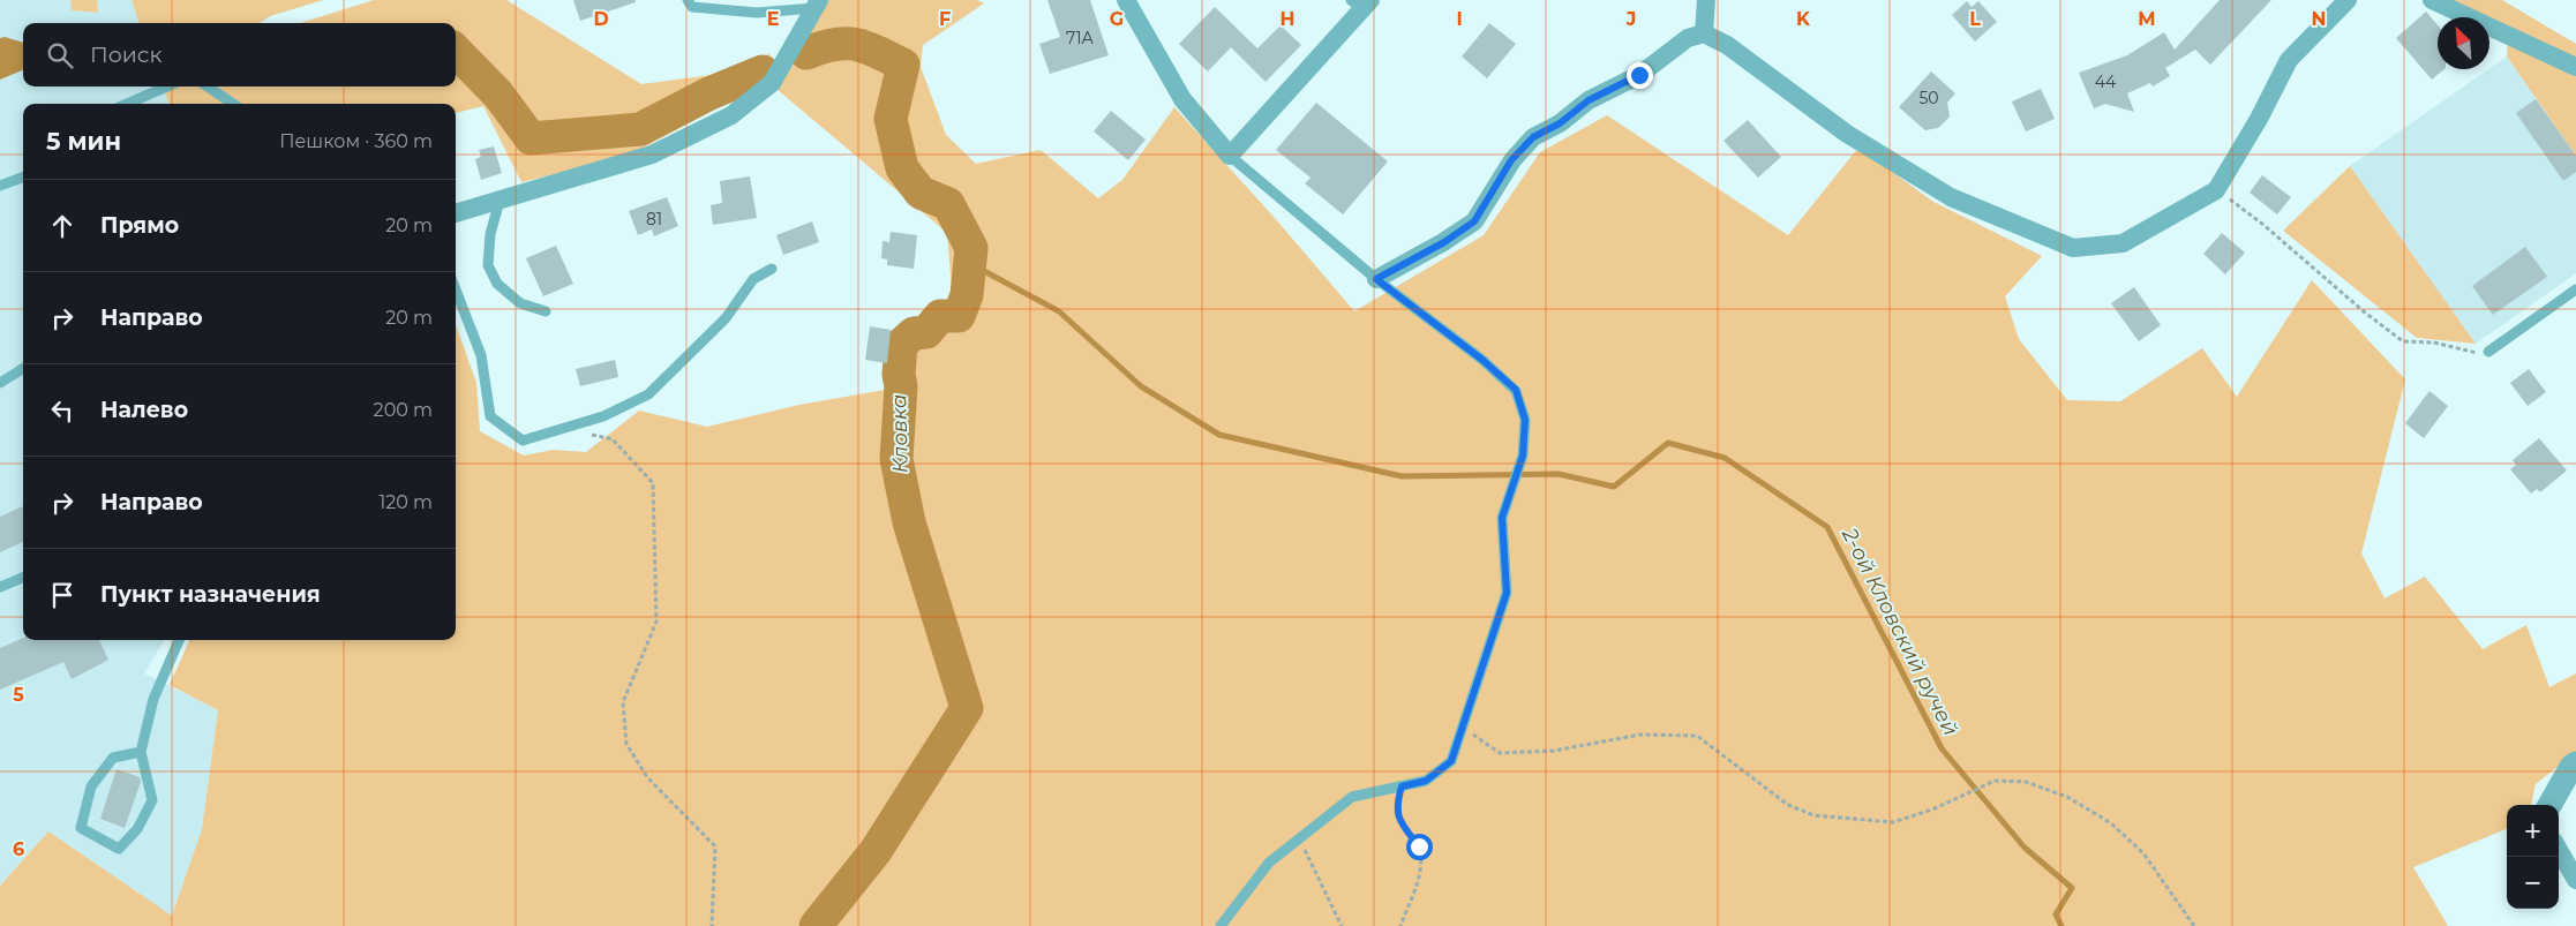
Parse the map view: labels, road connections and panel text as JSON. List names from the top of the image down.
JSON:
{
  "water": ["Кловка", "2-ой Кловский ручей"],
  "house_numbers": [
    "71А",
    "44",
    "50",
    "81"
  ],
  "north": "top left",
  "page": {
    "search": "Поиск",
    "heading": ["5 мин", "Пешком · 360 m"],
    "list": [
      ["Прямо", "20 m"],
      ["Направо", "20 m"],
      ["Налево", "200 m"],
      ["Направо", "120 m"],
      "Пункт назначения"
    ],
    "map_buttons": ["+", "−"]
  },
  "grid": {
    "columns": [
      "D",
      "E",
      "F",
      "G",
      "H",
      "I",
      "J",
      "K",
      "L",
      "M",
      "N"
    ],
    "rows": ["5", "6"]
  }
}
